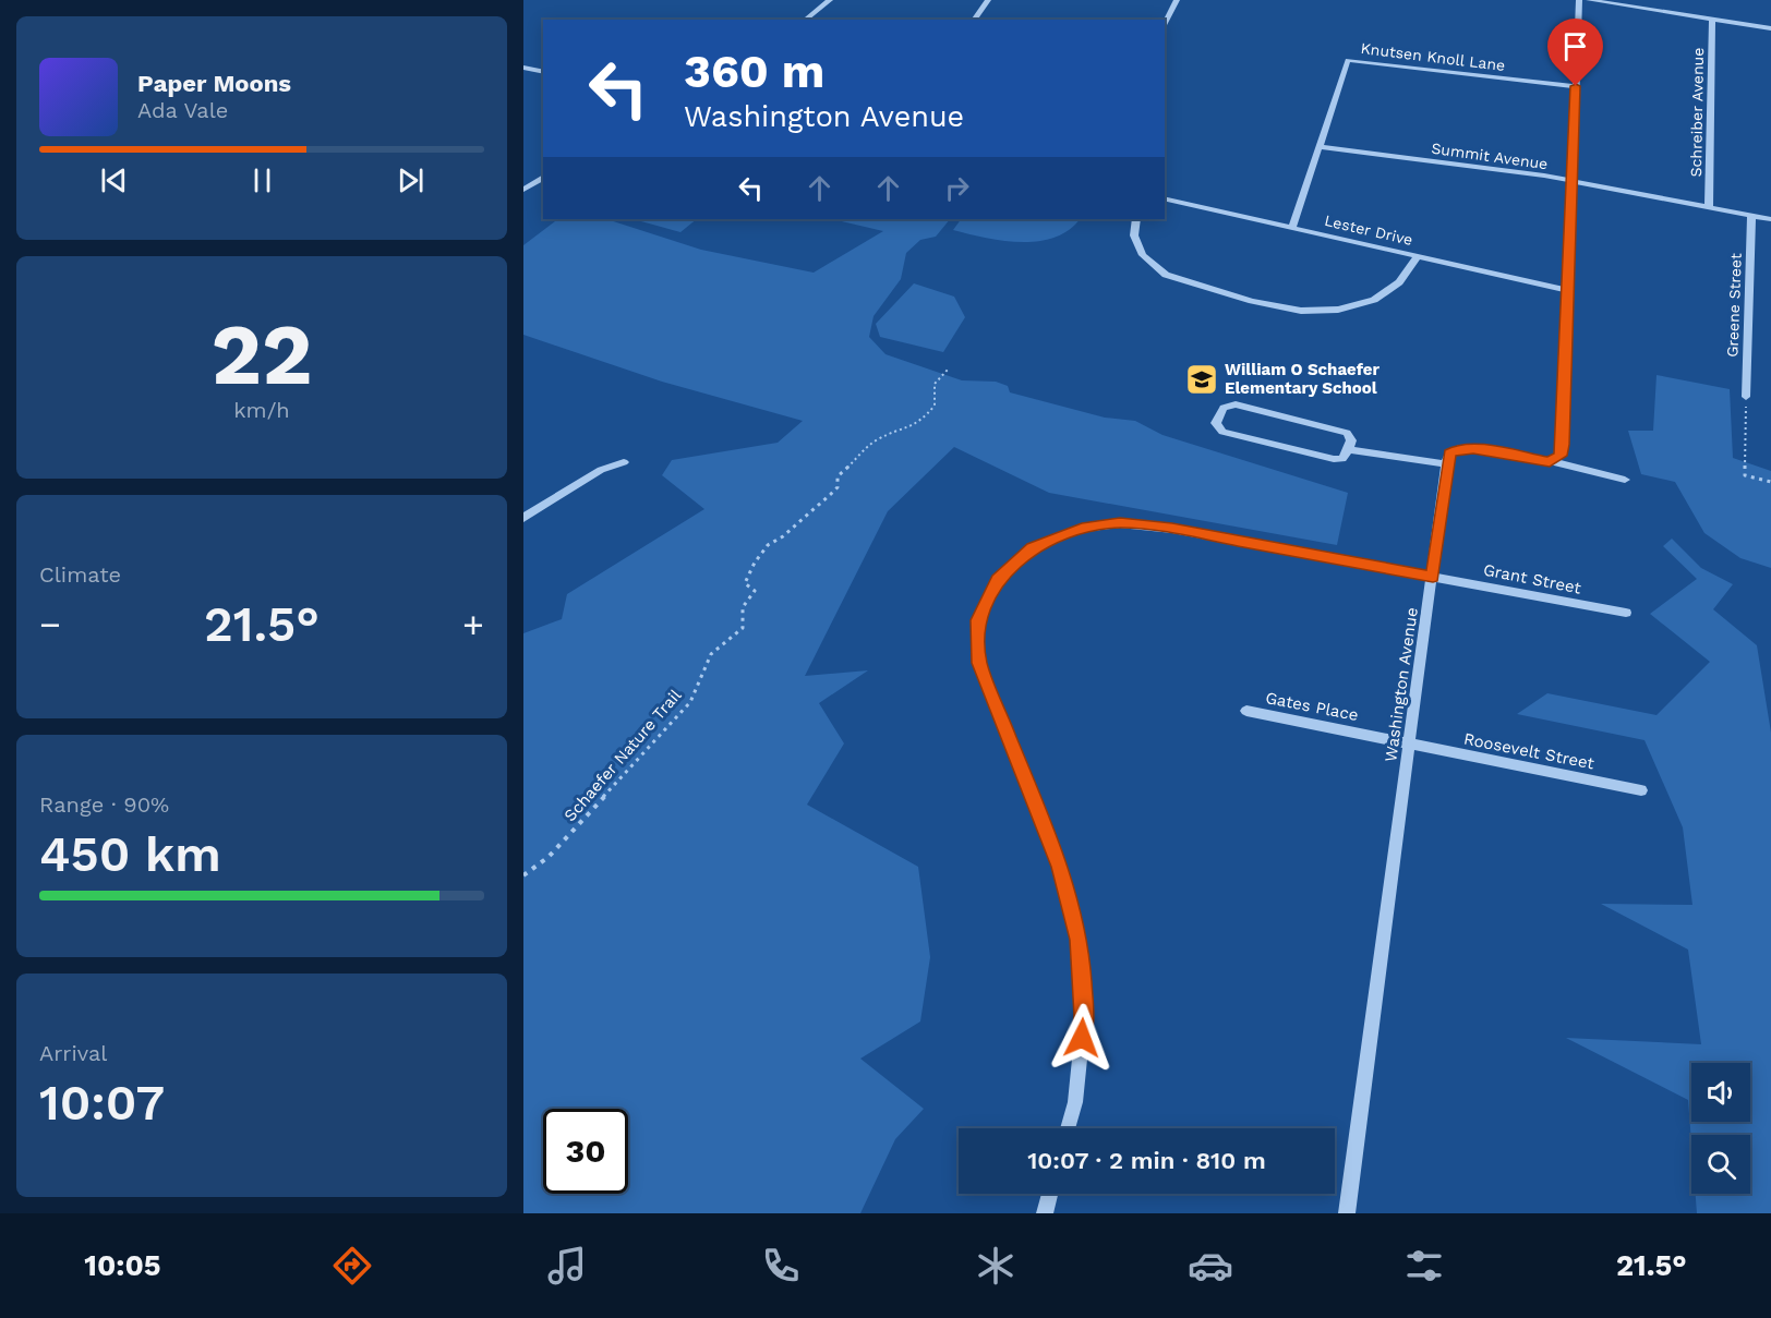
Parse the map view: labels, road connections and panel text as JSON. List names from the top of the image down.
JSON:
{
  "streets": {
    "street": [
      "Knutsen Knoll Lane",
      "Schreiber Avenue",
      "Summit Avenue",
      "Lester Drive",
      "Greene Street",
      "Grant Street",
      "Washington Avenue",
      "Gates Place",
      "Roosevelt Street"
    ],
    "path": ["Schaefer Nature Trail"]
  },
  "crossings": [
    ["Knutsen Knoll Lane", "Summit Avenue"],
    ["Knutsen Knoll Lane", "Lester Drive"],
    ["Schreiber Avenue", "Summit Avenue"],
    ["Summit Avenue", "Greene Street"],
    ["Grant Street", "Washington Avenue"],
    ["Washington Avenue", "Gates Place"],
    ["Washington Avenue", "Roosevelt Street"],
    ["Gates Place", "Roosevelt Street"]
  ],
  "places": {
    "school or university": ["William O Schaefer Elementary School"]
  },
  "page": {
    "turn": ["360 m", "Washington Avenue"],
    "song": ["Paper Moons", "Ada Vale"],
    "tile": [
      ["22", "km/h"],
      "Climate",
      ["Range · 90%", "450 km"],
      ["Arrival", "10:07"]
    ],
    "heat": ["−", "21.5°", "+"],
    "limit": "30",
    "trip": "10:07 · 2 min · 810 m",
    "tabs": ["10:05", "21.5°"]
  }
}
